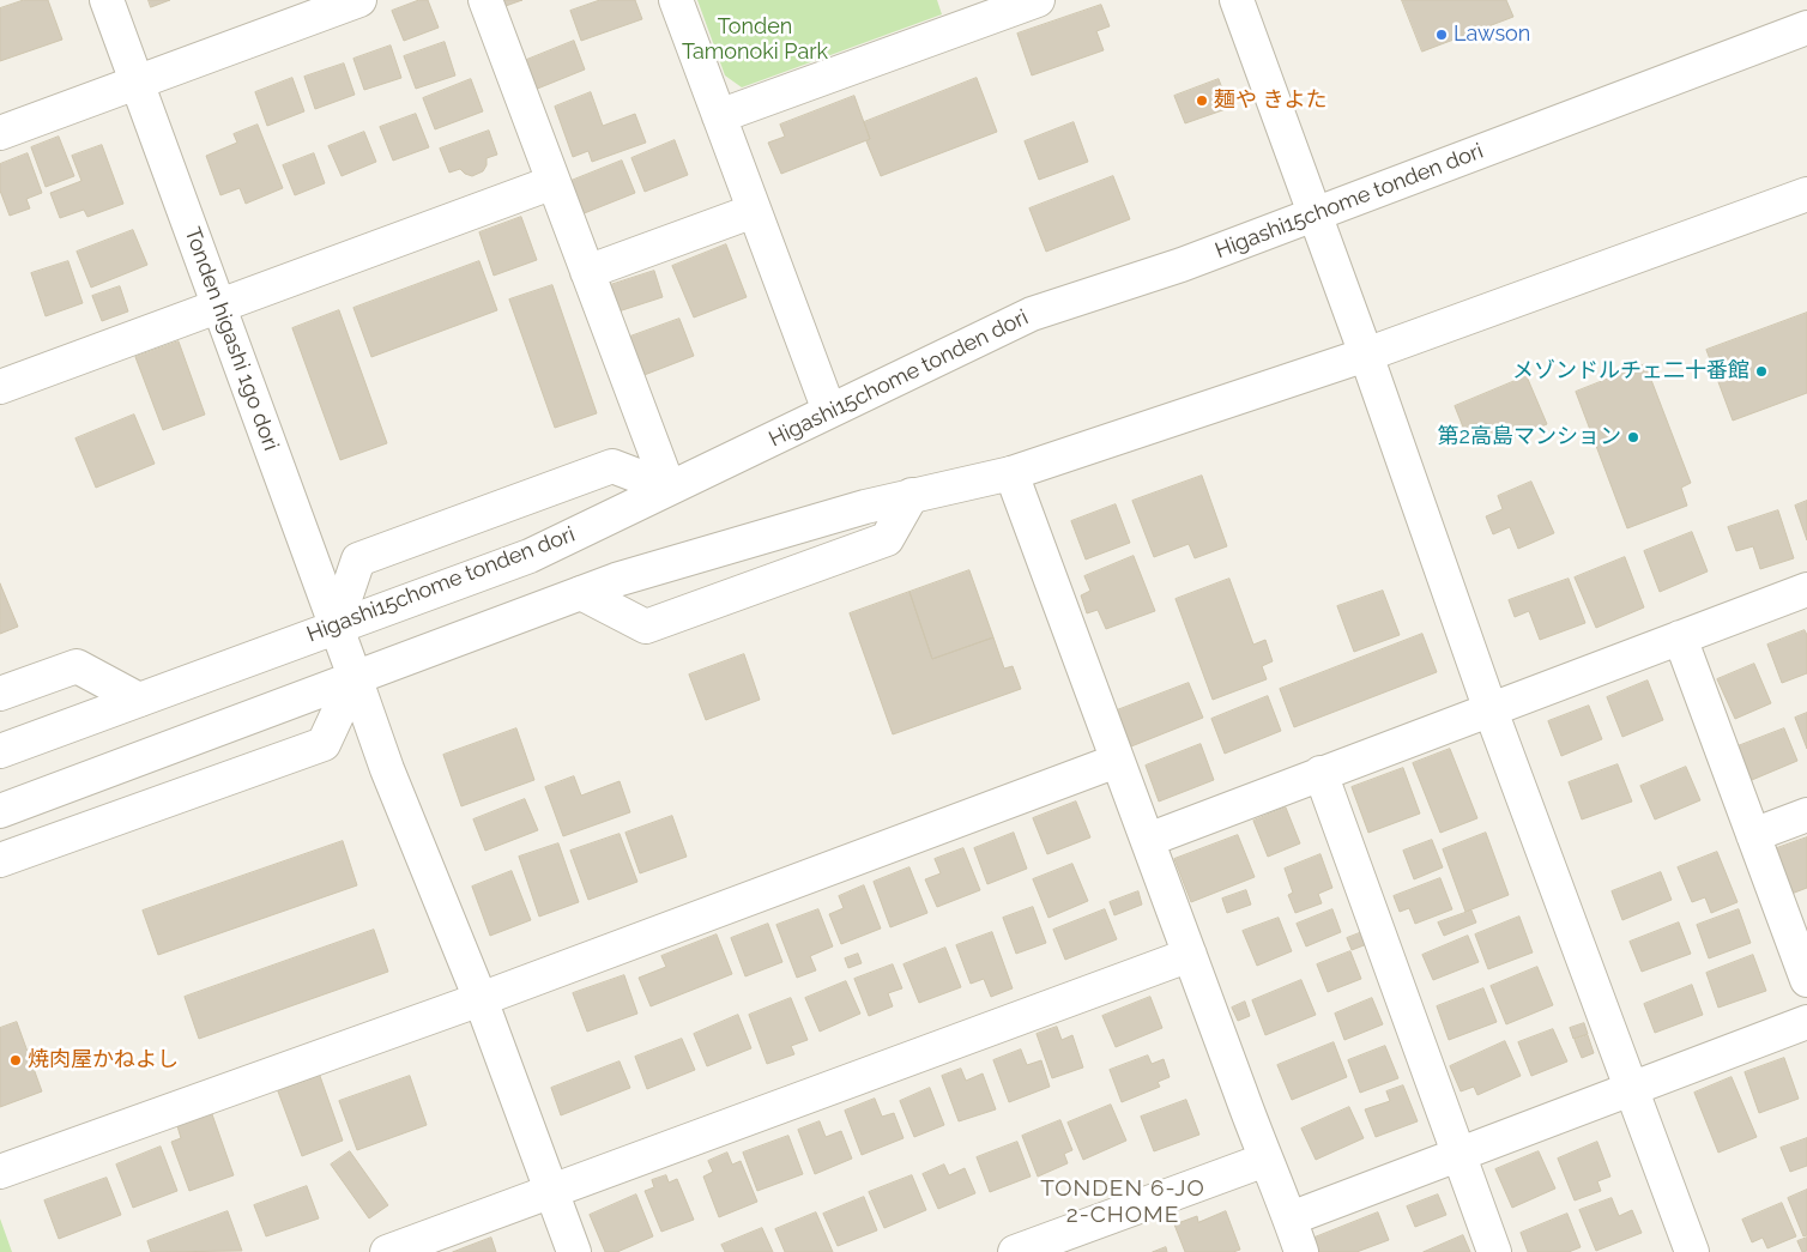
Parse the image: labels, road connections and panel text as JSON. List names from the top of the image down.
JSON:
{
  "streets": {
    "street": ["Higashi15chome tonden dori", "Tonden higashi 1go dori"]
  },
  "crossings": [
    ["Higashi15chome tonden dori", "Tonden higashi 1go dori"]
  ],
  "districts": ["TONDEN 6-JO 2-CHOME"],
  "parks": ["Tonden Tamonoki Park"],
  "places": [
    "Lawson",
    "麺や きよた",
    "メゾンドルチェ二十番館",
    "第2高島マンション",
    "焼肉屋かねよし"
  ]
}
